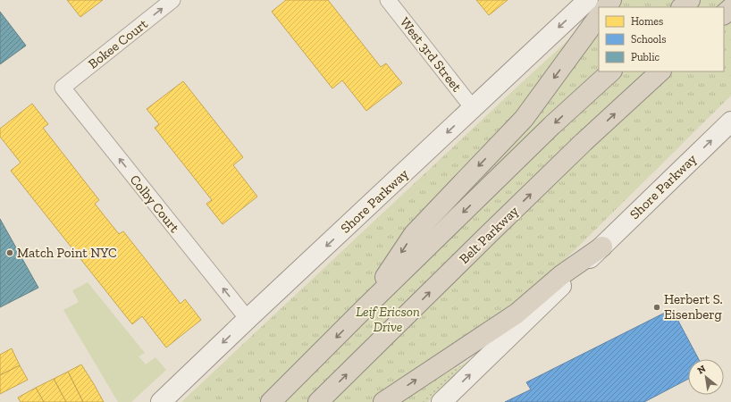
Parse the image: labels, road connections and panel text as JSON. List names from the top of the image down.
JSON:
{
  "streets": {
    "highway": ["Belt Parkway"],
    "main road": ["Shore Parkway"],
    "street": ["Bokee Court", "West 3rd Street", "Colby Court"]
  },
  "crossings": [
    ["Bokee Court", "Colby Court"],
    ["West 3rd Street", "Shore Parkway"],
    ["Shore Parkway", "Colby Court"]
  ],
  "one_way": ["Bokee Court", "Colby Court"],
  "parks": ["Leif Ericson Drive"],
  "places": ["Match Point NYC", "Herbert S. Eisenberg"],
  "legend": ["Homes", "Schools", "Public"],
  "north": "top left"
}
